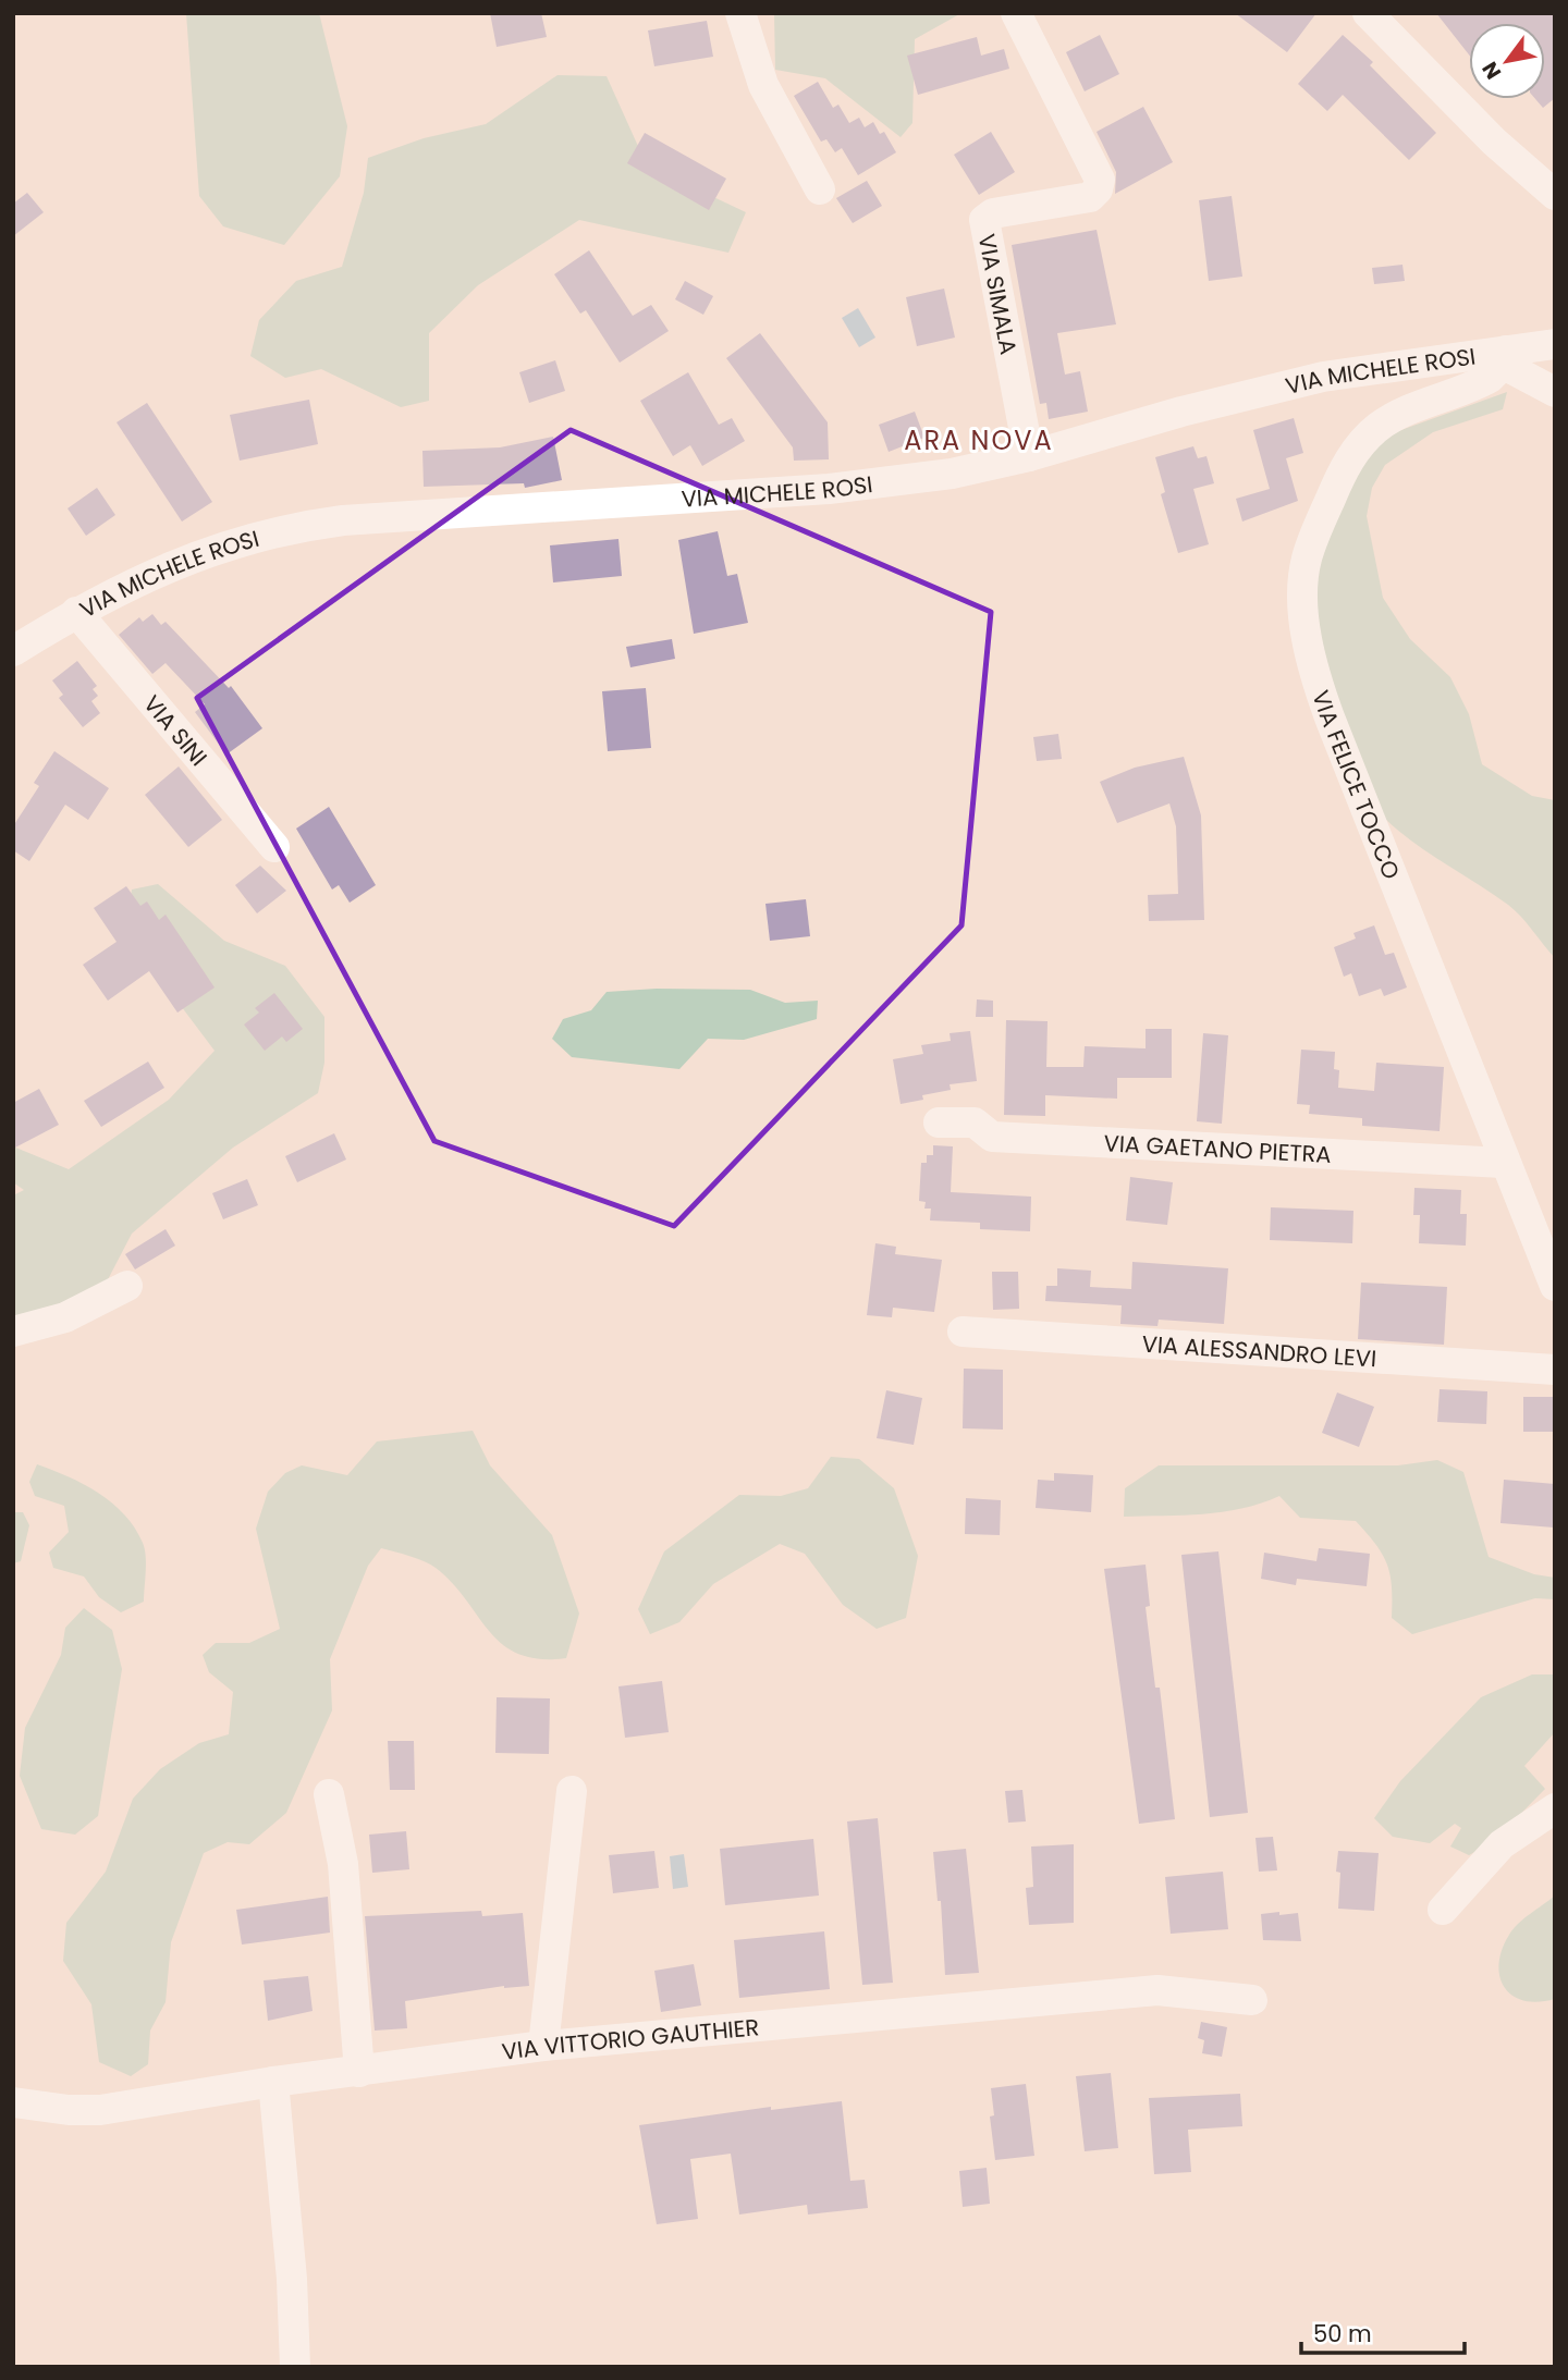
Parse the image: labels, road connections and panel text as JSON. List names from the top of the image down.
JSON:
{
  "streets": {
    "street": [
      "VIA SIMALA",
      "VIA MICHELE ROSI",
      "VIA SINI",
      "VIA FELICE TOCCO",
      "VIA GAETANO PIETRA",
      "VIA ALESSANDRO LEVI",
      "VIA VITTORIO GAUTHIER"
    ]
  },
  "crossings": [
    ["VIA SIMALA", "VIA MICHELE ROSI"],
    ["VIA MICHELE ROSI", "VIA SINI"],
    ["VIA MICHELE ROSI", "VIA FELICE TOCCO"],
    ["VIA FELICE TOCCO", "VIA GAETANO PIETRA"]
  ],
  "districts": ["ARA NOVA"],
  "scale_bar": "50 m",
  "north": "bottom left"
}
